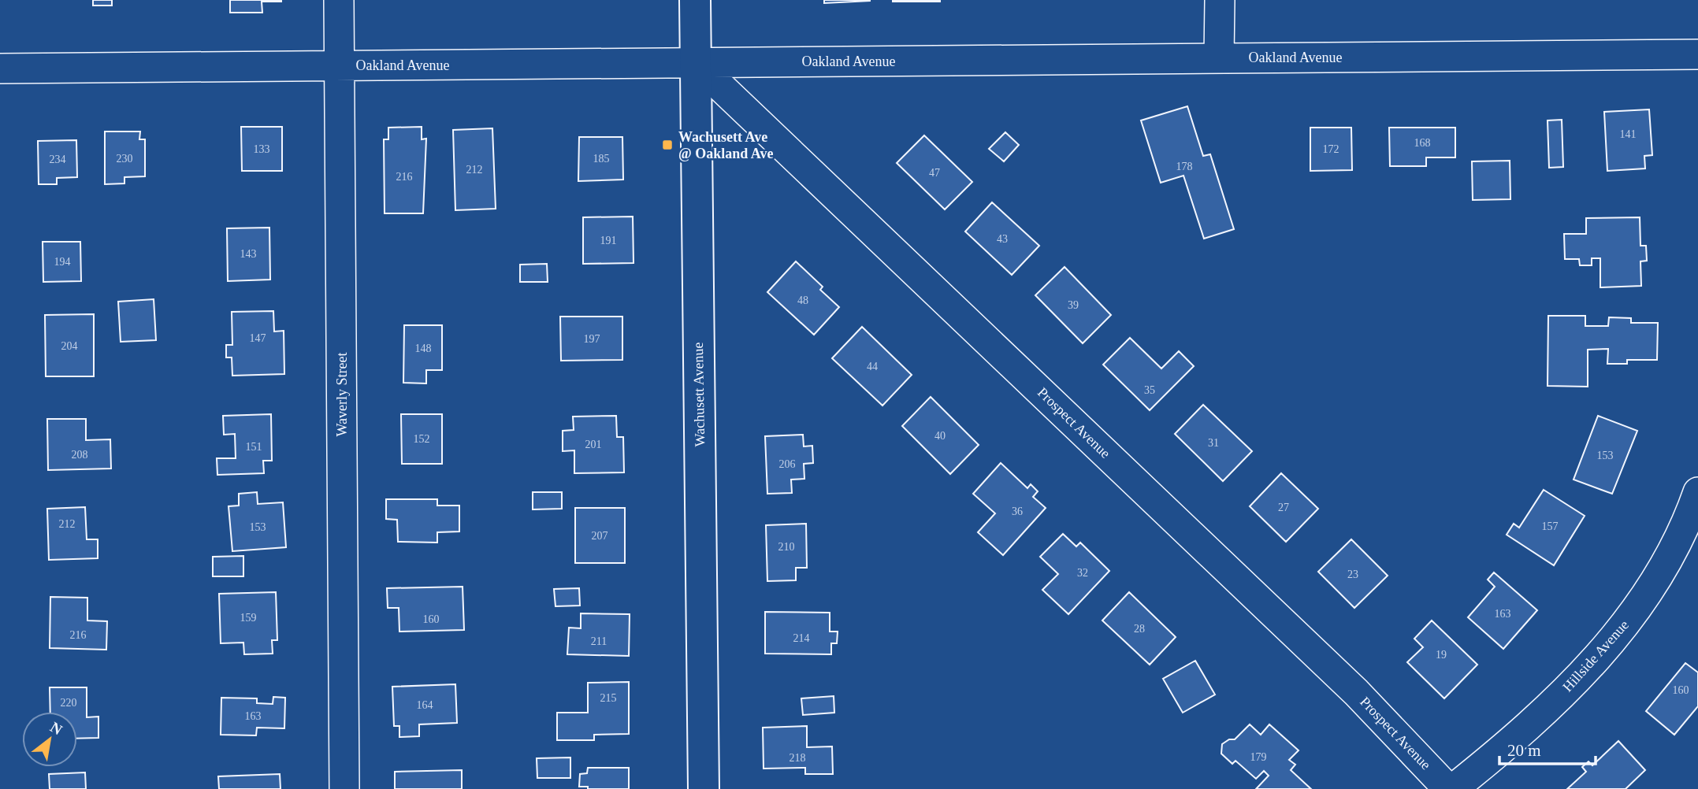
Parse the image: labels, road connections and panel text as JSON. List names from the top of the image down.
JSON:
{
  "streets": {
    "street": [
      "Oakland Avenue",
      "Waverly Street",
      "Wachusett Avenue",
      "Prospect Avenue",
      "Hillside Avenue"
    ]
  },
  "crossings": [
    ["Oakland Avenue", "Waverly Street"],
    ["Oakland Avenue", "Wachusett Avenue"],
    ["Oakland Avenue", "Prospect Avenue"],
    ["Wachusett Avenue", "Prospect Avenue"]
  ],
  "places": {
    "transit": ["Wachusett Ave @ Oakland Ave"]
  },
  "house_numbers": [
    "141",
    "168",
    "133",
    "172",
    "230",
    "185",
    "234",
    "178",
    "212",
    "47",
    "216",
    "43",
    "191",
    "143",
    "194",
    "48",
    "39",
    "147",
    "197",
    "204",
    "148",
    "44",
    "35",
    "40",
    "152",
    "31",
    "201",
    "151",
    "208",
    "153",
    "206",
    "27",
    "36",
    "212",
    "157",
    "153",
    "207",
    "210",
    "32",
    "23",
    "163",
    "159",
    "160",
    "28",
    "216",
    "214",
    "211",
    "19",
    "160",
    "215",
    "220",
    "164",
    "163",
    "179",
    "218"
  ],
  "scale_bar": "20 m",
  "north": "top right"
}
